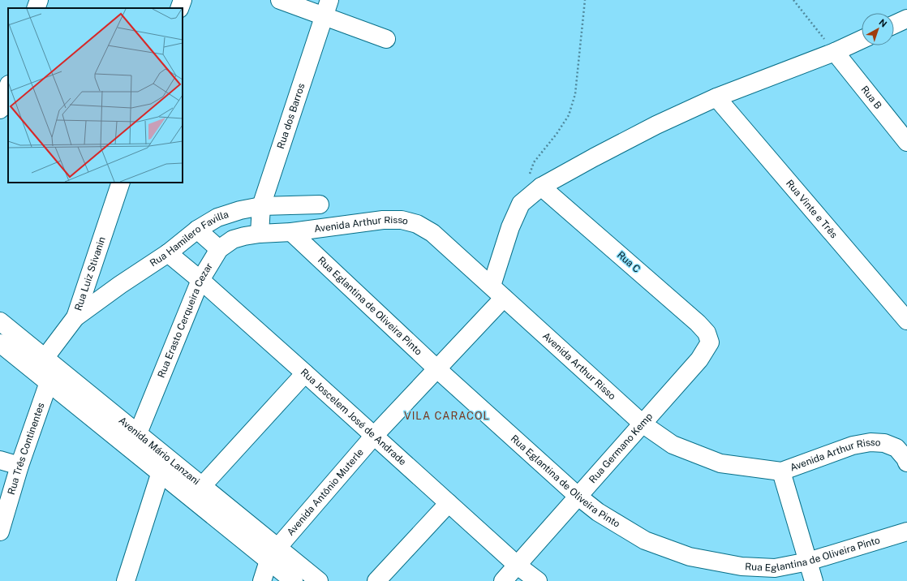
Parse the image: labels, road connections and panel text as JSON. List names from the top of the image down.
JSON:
{
  "streets": {
    "street": [
      "Rua B",
      "Rua dos Barros",
      "Rua Vinte e Três",
      "Avenida Arthur Risso",
      "Rua Hamilero Favilla",
      "Rua C",
      "Rua Luiz Stivanin",
      "Rua Eglantina de Oliveira Pinto",
      "Rua Erasto Cerqueira Cezar",
      "Rua Joscelem José de Andrade",
      "Rua Três Continentes",
      "Rua Germano Kemp",
      "Avenida Mário Lanzani",
      "Avenida Antônio Muterle"
    ]
  },
  "crossings": [
    ["Rua dos Barros", "Avenida Arthur Risso"],
    ["Rua dos Barros", "Rua Hamilero Favilla"],
    ["Rua dos Barros", "Rua Erasto Cerqueira Cezar"],
    ["Avenida Arthur Risso", "Rua Eglantina de Oliveira Pinto"],
    ["Avenida Arthur Risso", "Rua Erasto Cerqueira Cezar"],
    ["Avenida Arthur Risso", "Rua Germano Kemp"],
    ["Avenida Arthur Risso", "Avenida Antônio Muterle"],
    ["Rua Hamilero Favilla", "Rua Luiz Stivanin"],
    ["Rua Hamilero Favilla", "Rua Joscelem José de Andrade"],
    ["Rua C", "Rua Germano Kemp"],
    ["Rua Luiz Stivanin", "Rua Três Continentes"],
    ["Rua Luiz Stivanin", "Avenida Mário Lanzani"],
    ["Rua Eglantina de Oliveira Pinto", "Rua Germano Kemp"],
    ["Rua Eglantina de Oliveira Pinto", "Avenida Antônio Muterle"],
    ["Rua Erasto Cerqueira Cezar", "Rua Joscelem José de Andrade"],
    ["Rua Erasto Cerqueira Cezar", "Avenida Mário Lanzani"],
    ["Rua Joscelem José de Andrade", "Rua Germano Kemp"],
    ["Rua Joscelem José de Andrade", "Avenida Antônio Muterle"],
    ["Rua Três Continentes", "Avenida Mário Lanzani"],
    ["Avenida Mário Lanzani", "Avenida Antônio Muterle"]
  ],
  "districts": ["VILA CARACOL"],
  "north": "top right"
}
